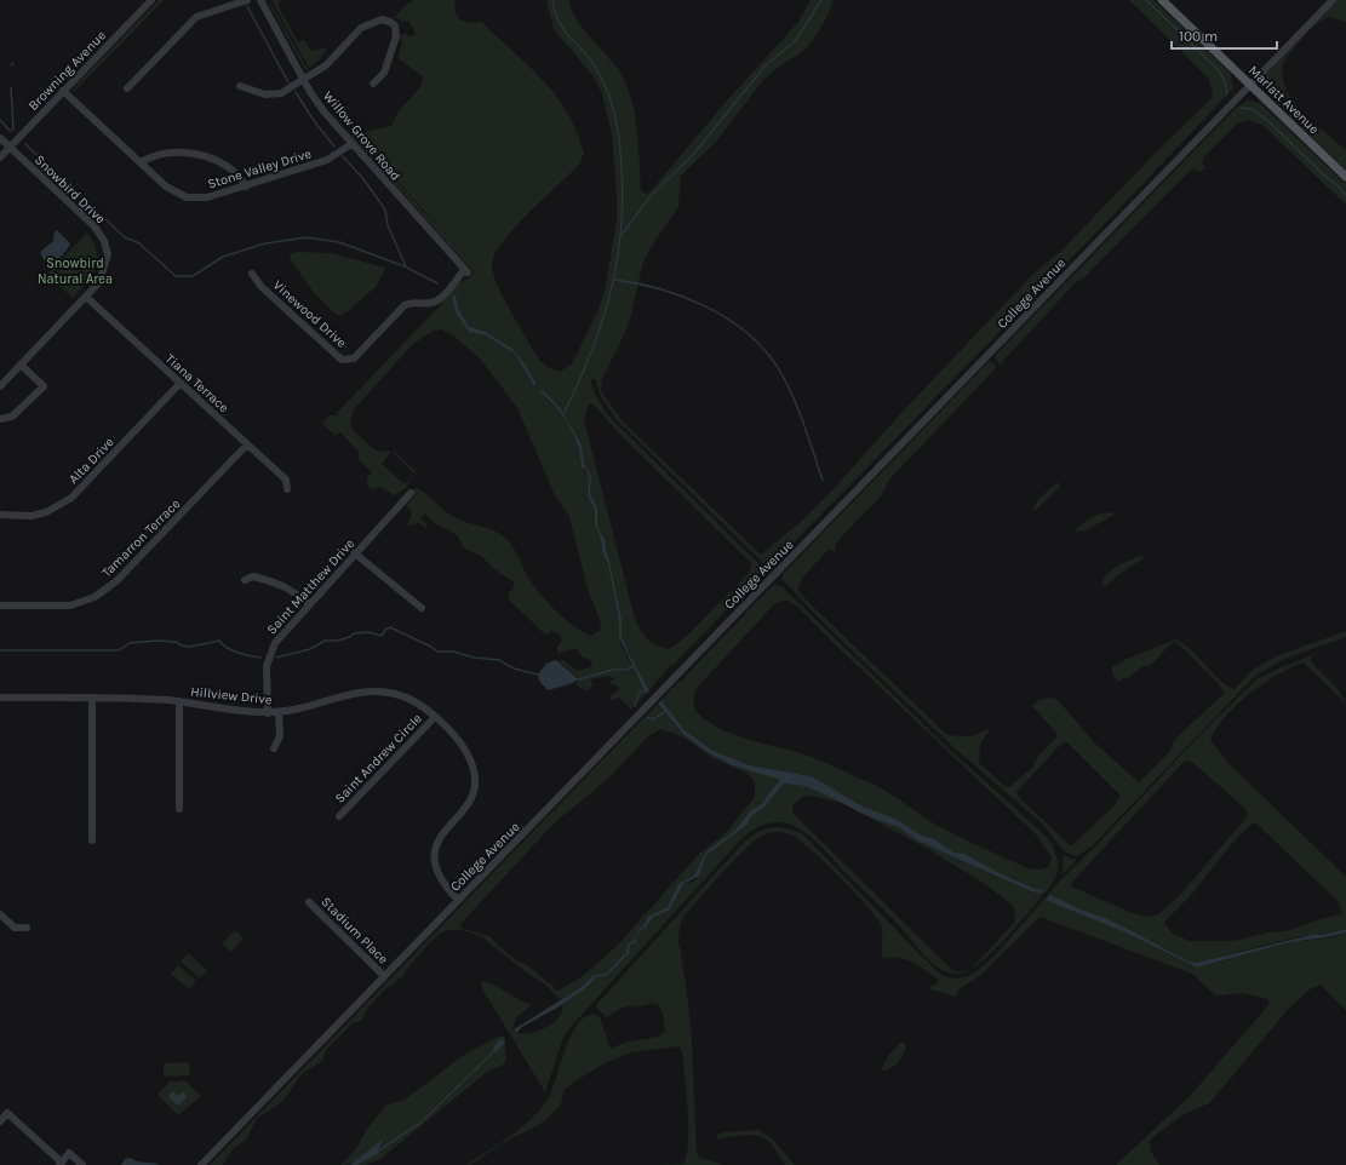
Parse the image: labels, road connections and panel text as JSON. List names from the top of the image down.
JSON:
{
  "streets": {
    "main road": ["Marlatt Avenue"],
    "street": [
      "Browning Avenue",
      "Willow Grove Road",
      "Stone Valley Drive",
      "Snowbird Drive",
      "College Avenue",
      "Vinewood Drive",
      "Tiana Terrace",
      "Alta Drive",
      "Tamarron Terrace",
      "Saint Matthew Drive",
      "Hillview Drive",
      "Saint Andrew Circle",
      "Stadium Place"
    ]
  },
  "crossings": [
    ["Browning Avenue", "Stone Valley Drive"],
    ["Browning Avenue", "Snowbird Drive"],
    ["Marlatt Avenue", "College Avenue"],
    ["Willow Grove Road", "Stone Valley Drive"],
    ["Willow Grove Road", "Vinewood Drive"],
    ["Snowbird Drive", "Tiana Terrace"],
    ["College Avenue", "Hillview Drive"],
    ["College Avenue", "Stadium Place"],
    ["Tiana Terrace", "Alta Drive"],
    ["Tiana Terrace", "Tamarron Terrace"],
    ["Saint Matthew Drive", "Hillview Drive"],
    ["Hillview Drive", "Saint Andrew Circle"]
  ],
  "parks": ["Snowbird Natural Area"],
  "scale_bar": "100 m"
}
